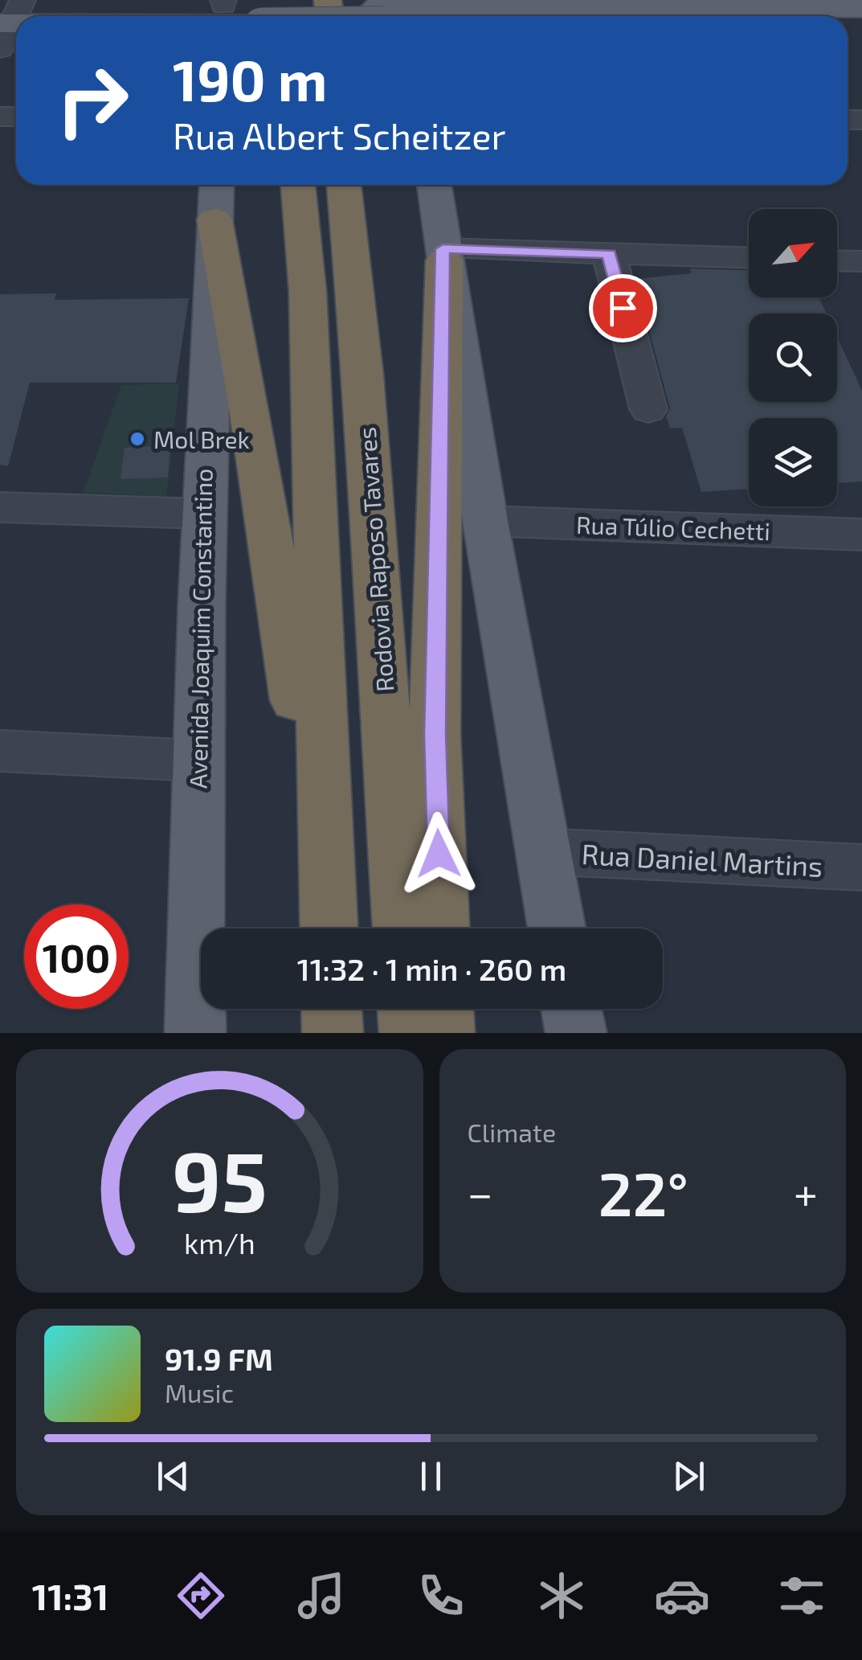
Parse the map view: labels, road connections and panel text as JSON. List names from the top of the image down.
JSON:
{
  "streets": {
    "highway": ["Rodovia Raposo Tavares"],
    "main road": ["Avenida Joaquim Constantino"],
    "street": ["Rua Túlio Cechetti", "Rua Daniel Martins"]
  },
  "places": ["Mol Brek"],
  "north": "top right",
  "page": {
    "turn": ["190 m", "Rua Albert Scheitzer"],
    "limit": "100",
    "trip": "11:32 · 1 min · 260 m",
    "tile": "Climate",
    "heat": ["−", "22°", "+"],
    "song": ["91.9 FM", "Music"],
    "tabs": "11:31",
    "gauge": ["95", "km/h"]
  }
}
